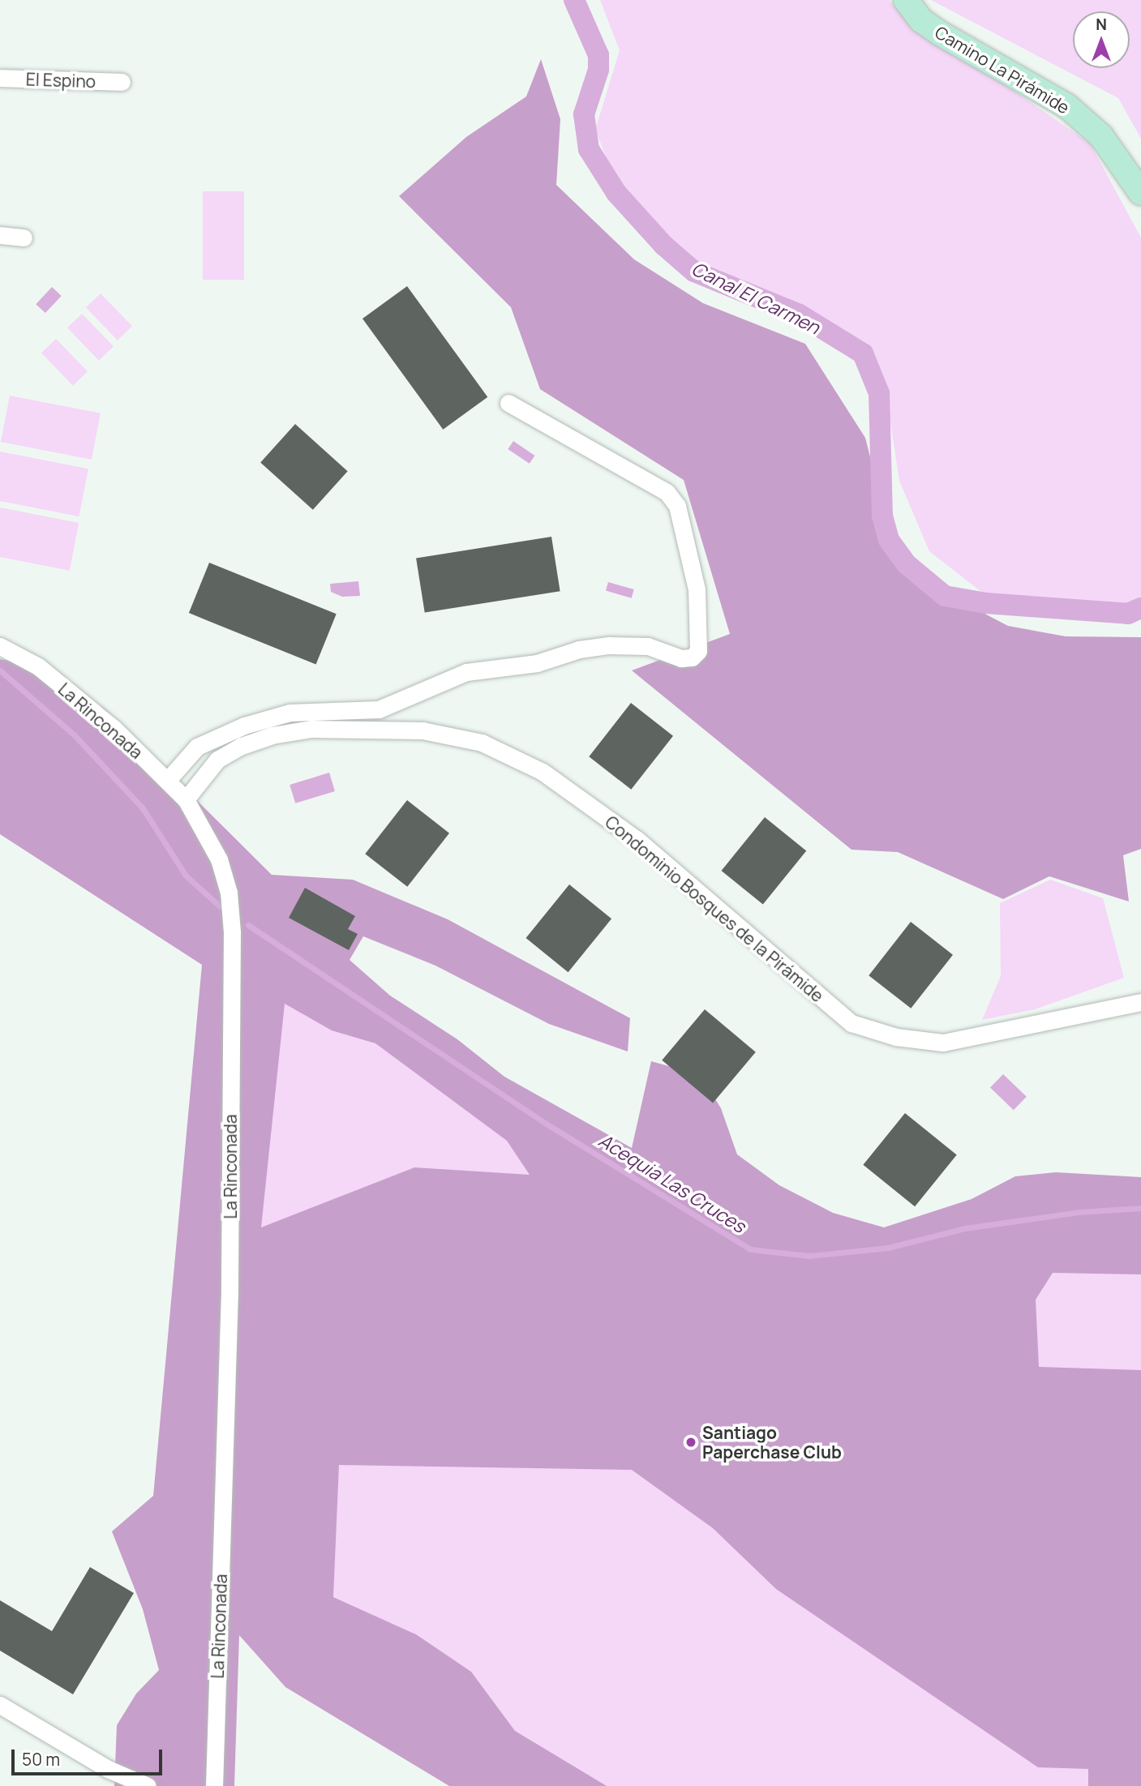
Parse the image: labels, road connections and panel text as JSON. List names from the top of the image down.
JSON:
{
  "streets": {
    "street": [
      "Camino La Pirámide",
      "El Espino",
      "La Rinconada",
      "Condominio Bosques de la Pirámide"
    ]
  },
  "crossings": [
    ["La Rinconada", "Condominio Bosques de la Pirámide"]
  ],
  "water": ["Canal El Carmen", "Acequia Las Cruces"],
  "places": ["Santiago Paperchase Club"],
  "scale_bar": "50 m",
  "north": "top"
}
